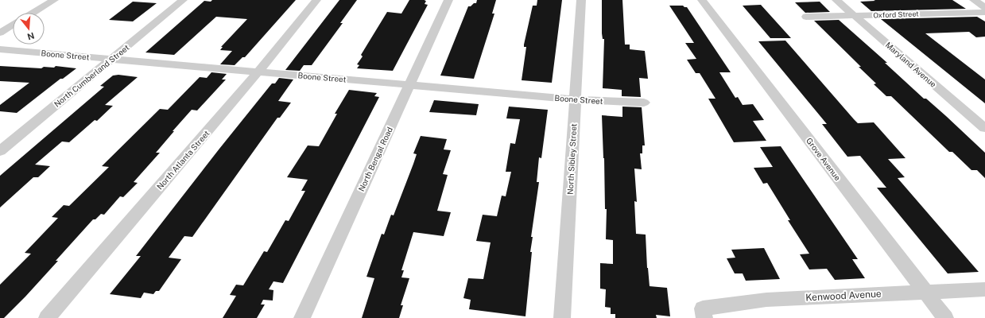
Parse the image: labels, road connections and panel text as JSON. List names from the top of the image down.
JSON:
{
  "streets": {
    "street": [
      "Oxford Street",
      "Boone Street",
      "Maryland Avenue",
      "North Cumberland Street",
      "North Bengal Road",
      "North Sibley Street",
      "Grove Avenue",
      "North Atlanta Street",
      "Kenwood Avenue"
    ]
  },
  "crossings": [
    ["Oxford Street", "Maryland Avenue"],
    ["Boone Street", "North Cumberland Street"],
    ["Boone Street", "North Bengal Road"],
    ["Boone Street", "North Sibley Street"],
    ["Boone Street", "North Atlanta Street"],
    ["Grove Avenue", "Kenwood Avenue"]
  ],
  "north": "bottom"
}
